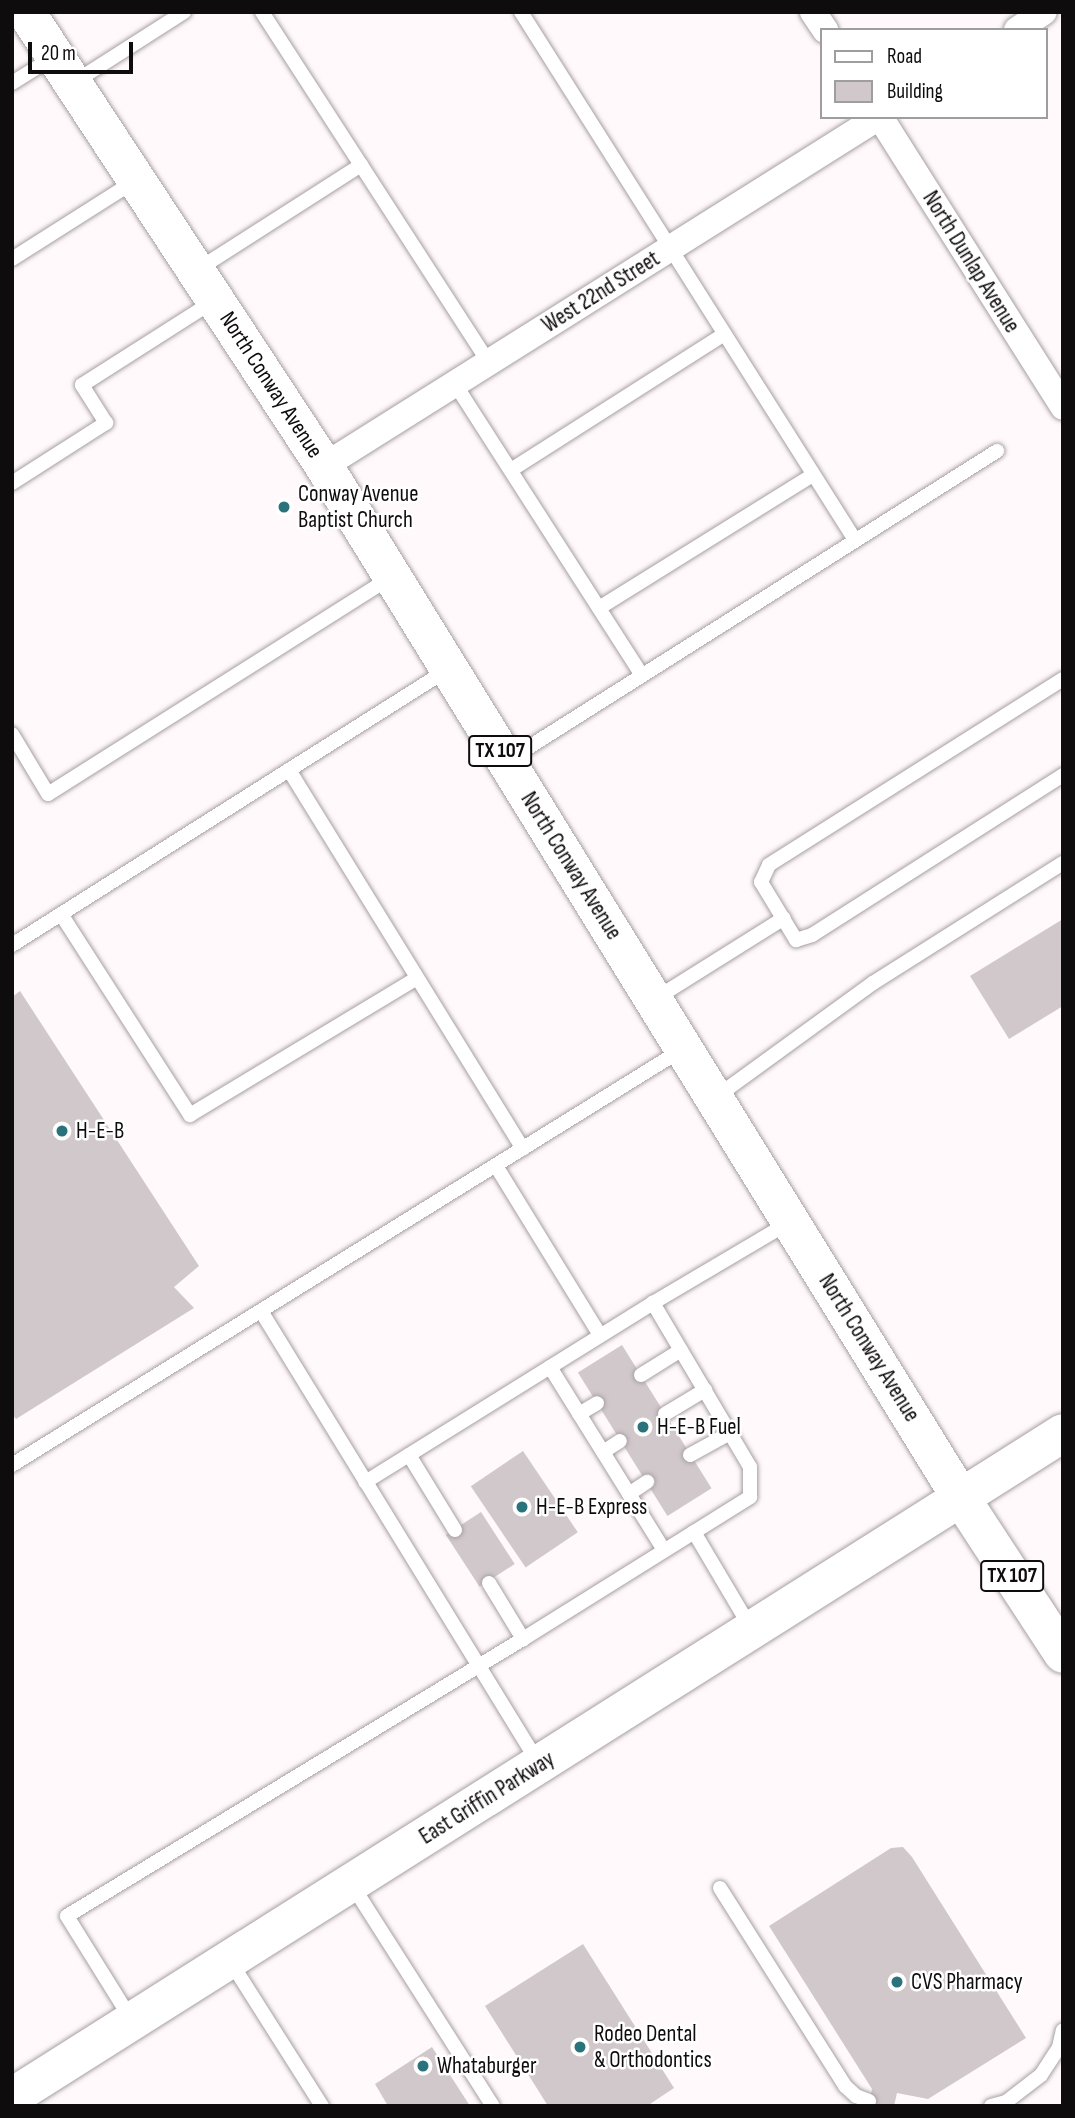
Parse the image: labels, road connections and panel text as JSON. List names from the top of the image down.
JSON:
{
  "streets": {
    "main road": ["North Conway Avenue", "TX 107", "East Griffin Parkway"],
    "street": ["North Dunlap Avenue", "West 22nd Street"]
  },
  "crossings": [
    ["West 22nd Street", "North Conway Avenue"],
    ["North Conway Avenue", "East Griffin Parkway"]
  ],
  "places": [
    "Conway Avenue Baptist Church",
    "H-E-B",
    "H-E-B Fuel",
    "H-E-B Express",
    "CVS Pharmacy",
    "Rodeo Dental & Orthodontics",
    "Whataburger"
  ],
  "legend": ["Road", "Building"],
  "scale_bar": "20 m"
}
